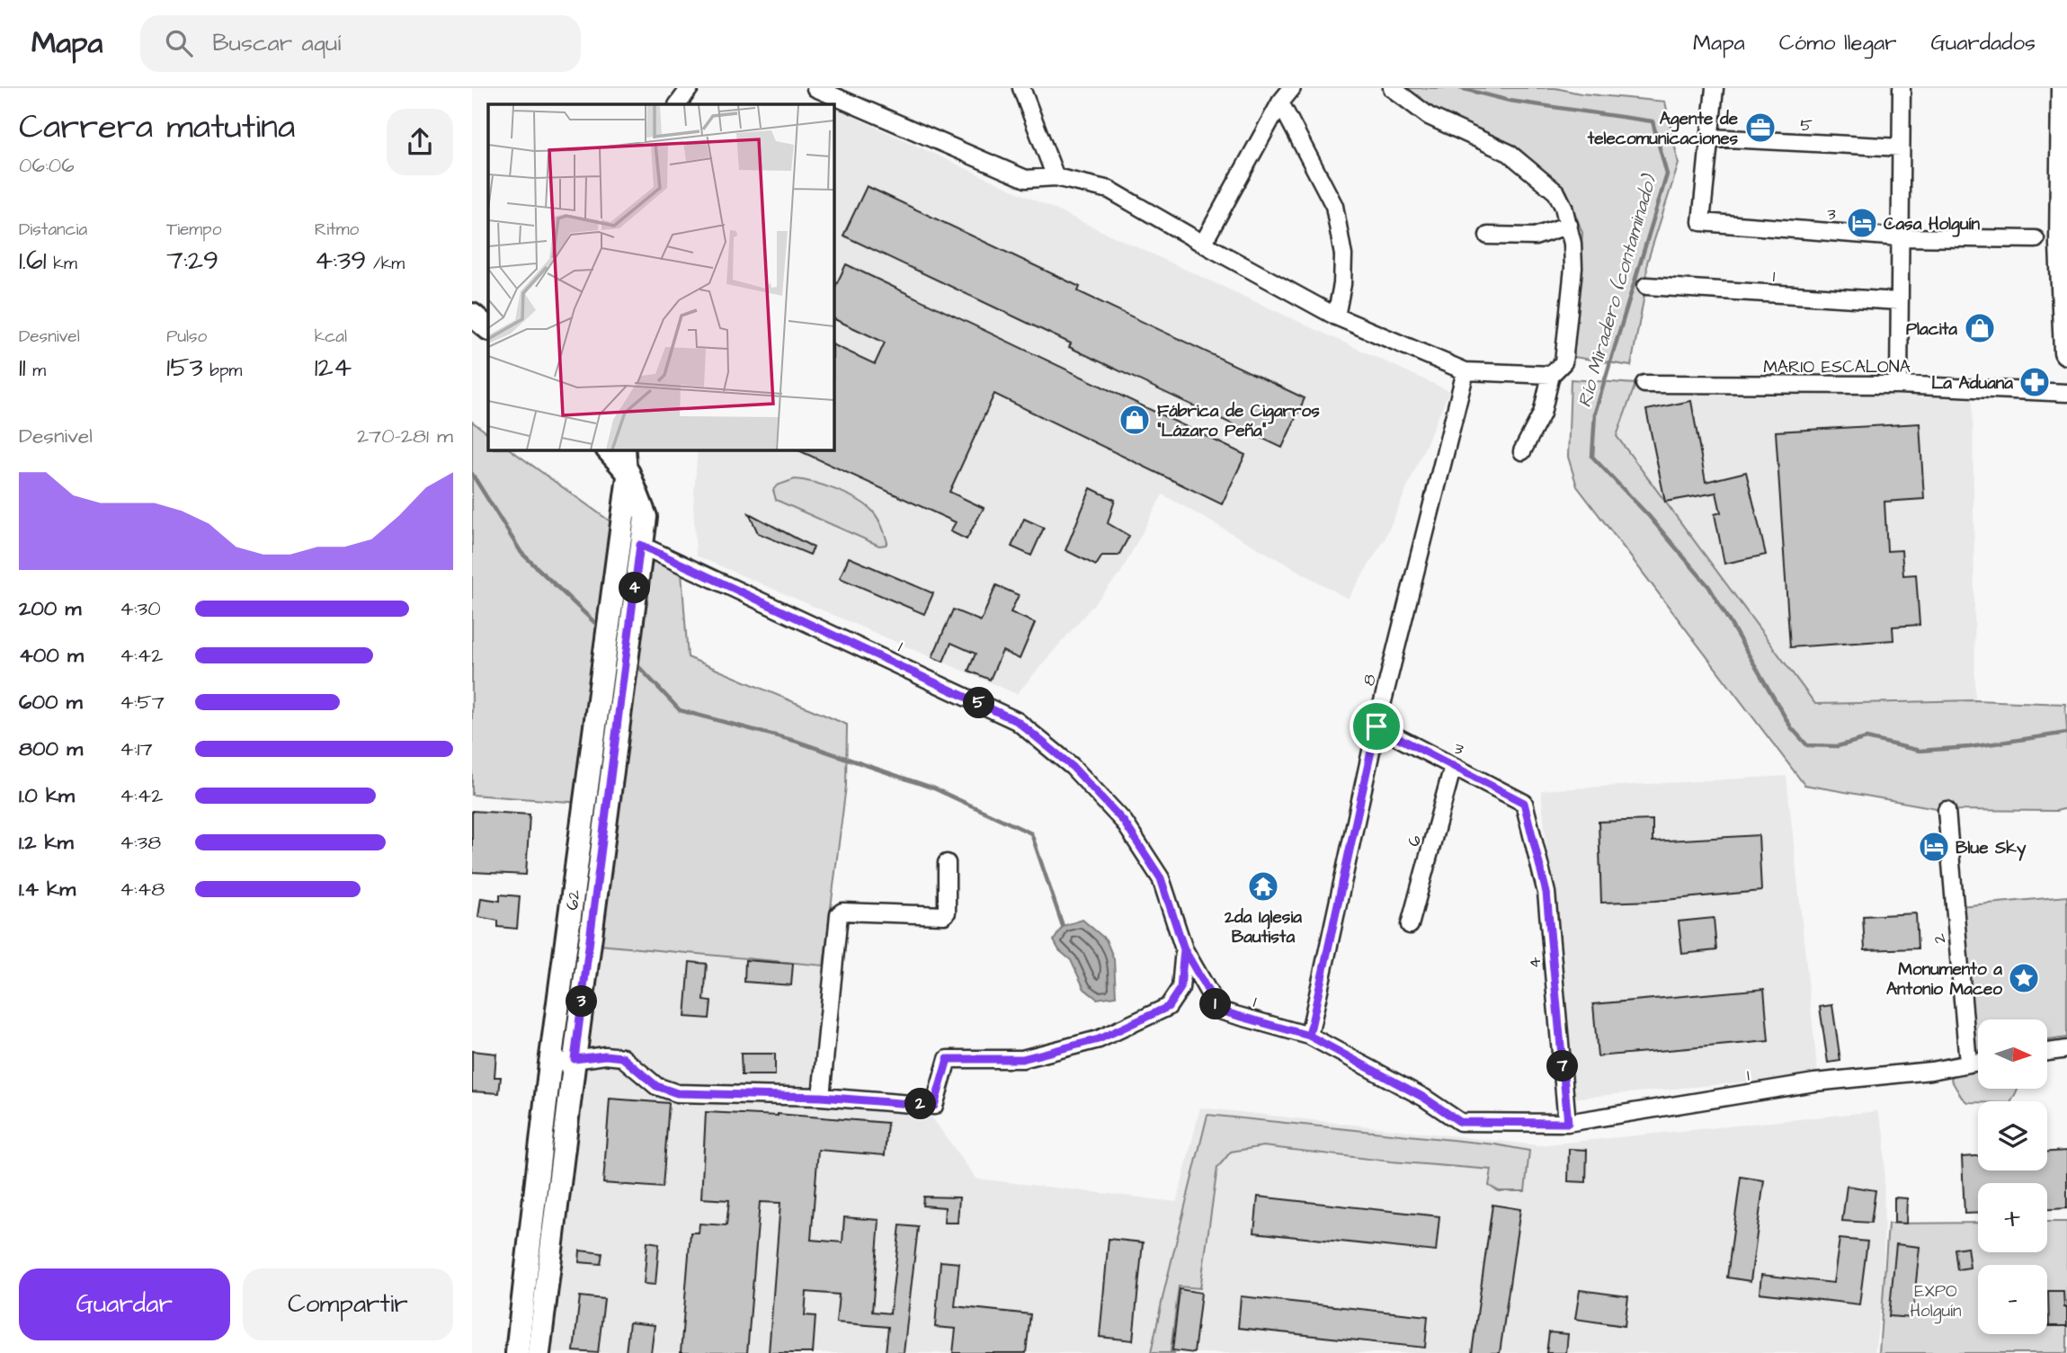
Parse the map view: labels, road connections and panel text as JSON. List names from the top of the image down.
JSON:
{
  "streets": {
    "street": [
      "5",
      "3",
      "1",
      "MARIO ESCALONA",
      "8",
      "6",
      "62",
      "2",
      "4"
    ]
  },
  "crossings": [
    ["5", "3"],
    ["3", "8"],
    ["3", "6"],
    ["3", "4"],
    ["1", "8"],
    ["1", "62"],
    ["1", "2"],
    ["1", "4"]
  ],
  "water": ["Río Miradero (contaminado)"],
  "parks": ["EXPO Holguín"],
  "places": {
    "office": ["Agente de telecomunicaciones"],
    "hotel": ["Casa Holguín", "Blue Sky"],
    "shop": ["Placita", "Fábrica de Cigarros \"Lázaro Peña\""],
    "pharmacy": ["La Aduana"],
    "temple": ["2da Iglesia Bautista"],
    "place": ["Monumento a Antonio Maceo"]
  },
  "north": "right",
  "page": {
    "header": "Mapa",
    "search": "Buscar aquí",
    "nav": ["Mapa", "Cómo llegar", "Guardados"],
    "heading": ["Carrera matutina", "06:06"],
    "stats": [
      ["Distancia", "1.61 km"],
      ["Tiempo", "7:29"],
      ["Ritmo", "4:39 /km"],
      ["Desnivel", "11 m"],
      ["Pulso", "153 bpm"],
      ["kcal", "124"]
    ],
    "chart": ["Desnivel", "270–281 m"],
    "pins": [
      "4",
      "5",
      "3",
      "1",
      "7",
      "2"
    ],
    "list": [
      {
        "name": "200 m",
        "note": "4:30"
      },
      {
        "name": "400 m",
        "note": "4:42"
      },
      {
        "name": "600 m",
        "note": "4:57"
      },
      {
        "name": "800 m",
        "note": "4:17"
      },
      {
        "name": "1.0 km",
        "note": "4:42"
      },
      {
        "name": "1.2 km",
        "note": "4:38"
      },
      {
        "name": "1.4 km",
        "note": "4:48"
      }
    ],
    "map_buttons": ["+", "−"],
    "buttons": ["Guardar", "Compartir"]
  }
}
